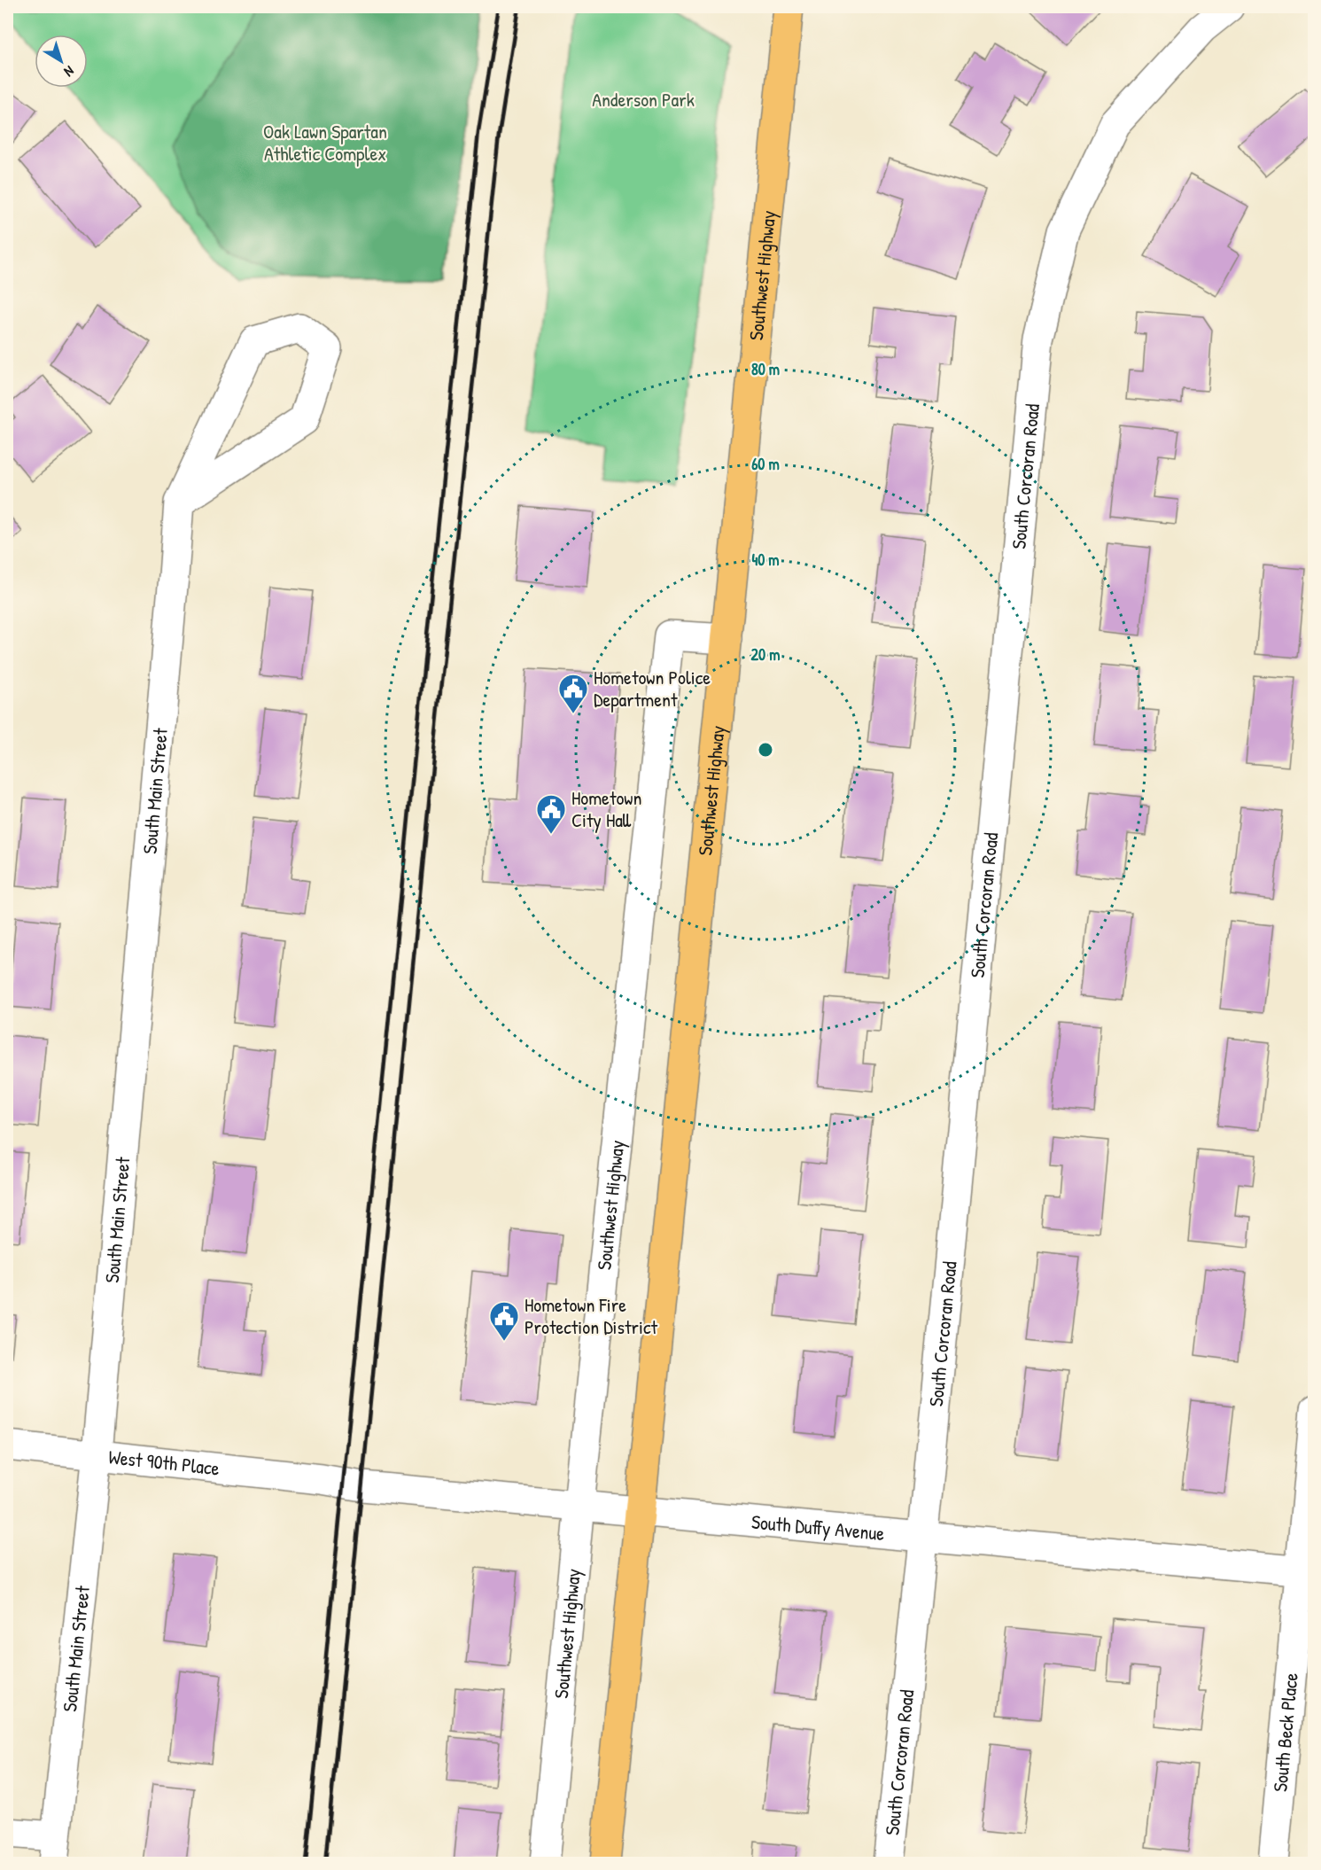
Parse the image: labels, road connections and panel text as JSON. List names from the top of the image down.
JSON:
{
  "streets": {
    "main road": ["Southwest Highway"],
    "street": [
      "South Corcoran Road",
      "South Main Street",
      "West 90th Place",
      "South Duffy Avenue",
      "South Beck Place"
    ]
  },
  "crossings": [
    ["Southwest Highway", "South Duffy Avenue"],
    ["South Corcoran Road", "South Duffy Avenue"],
    ["South Main Street", "West 90th Place"],
    ["West 90th Place", "South Duffy Avenue"],
    ["South Duffy Avenue", "South Beck Place"]
  ],
  "parks": ["Anderson Park", "Oak Lawn Spartan Athletic Complex"],
  "places": {
    "public building": ["Hometown Police Department", "Hometown City Hall", "Hometown Fire Protection District"]
  },
  "north": "bottom right",
  "rings": [
    "80 m",
    "60 m",
    "40 m",
    "20 m"
  ]
}
